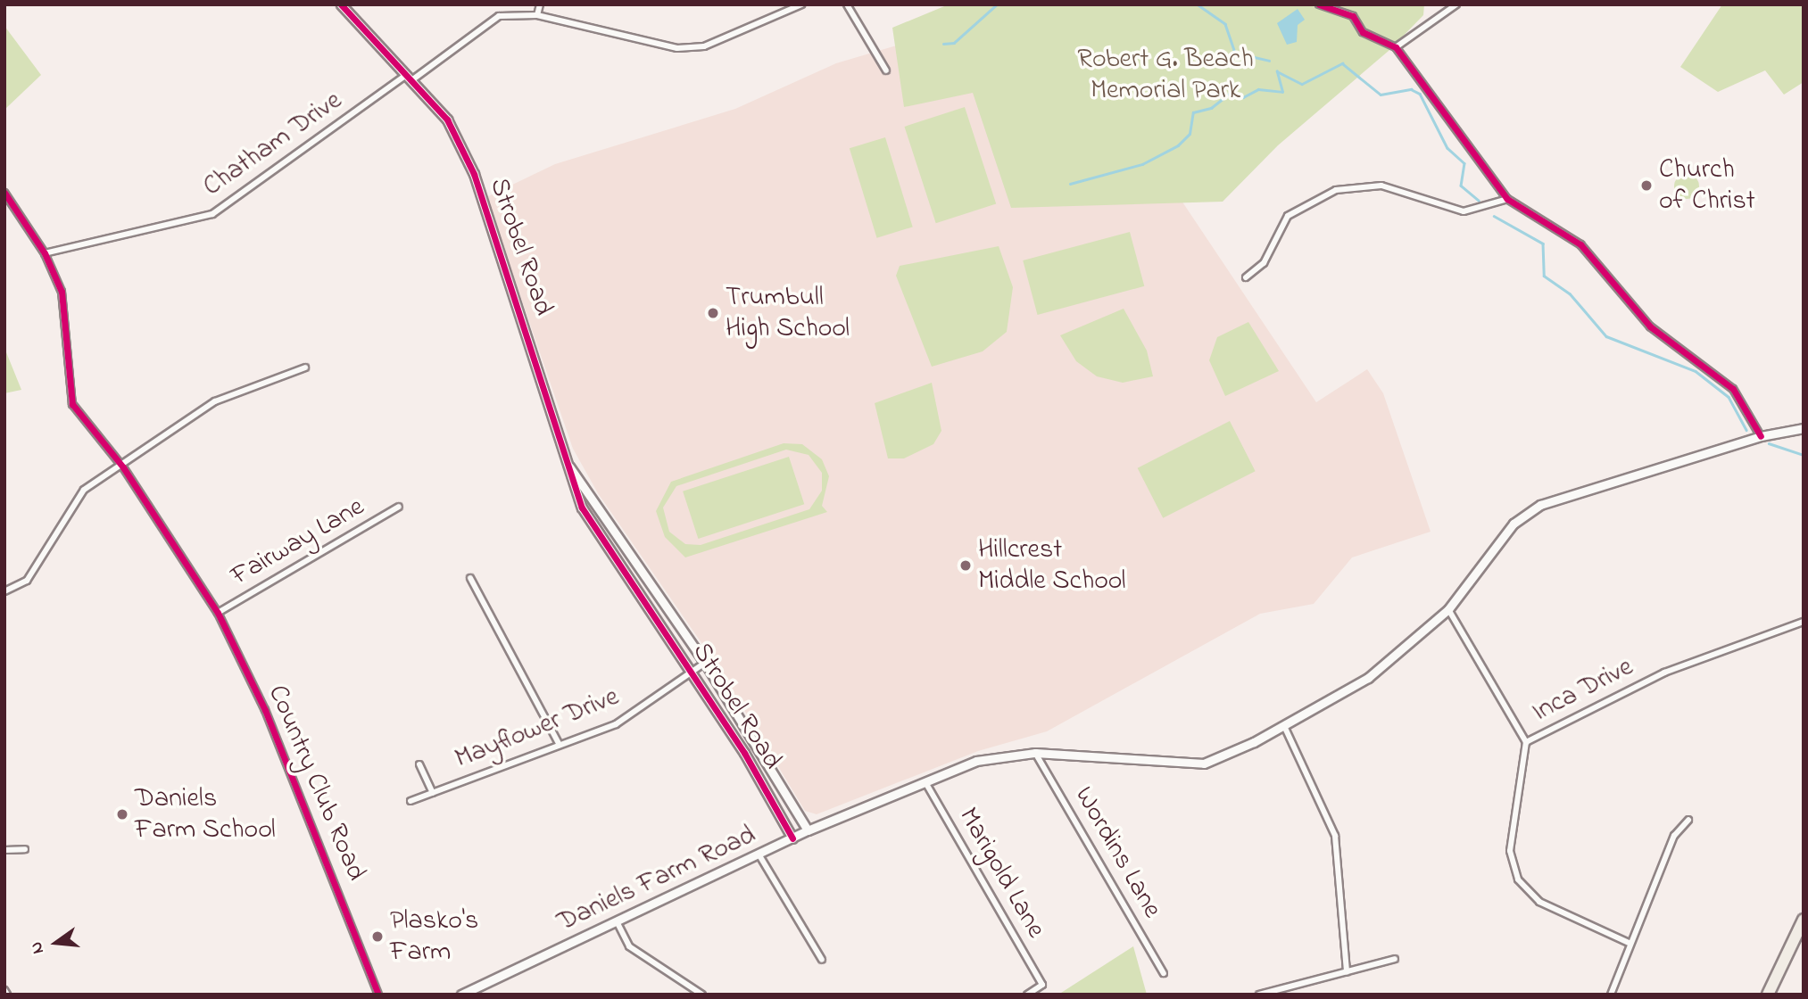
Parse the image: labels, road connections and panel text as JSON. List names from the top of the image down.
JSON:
{
  "streets": {
    "main road": ["Strobel Road", "Daniels Farm Road"],
    "street": [
      "Chatham Drive",
      "Fairway Lane",
      "Inca Drive",
      "Mayflower Drive",
      "Country Club Road",
      "Wordins Lane",
      "Marigold Lane"
    ]
  },
  "crossings": [
    ["Chatham Drive", "Strobel Road"],
    ["Chatham Drive", "Country Club Road"],
    ["Strobel Road", "Mayflower Drive"],
    ["Strobel Road", "Daniels Farm Road"],
    ["Fairway Lane", "Country Club Road"],
    ["Inca Drive", "Daniels Farm Road"],
    ["Wordins Lane", "Daniels Farm Road"],
    ["Marigold Lane", "Daniels Farm Road"]
  ],
  "parks": ["Robert G. Beach Memorial Park"],
  "places": [
    "Church of Christ",
    "Trumbull High School",
    "Hillcrest Middle School",
    "Daniels Farm School",
    "Plasko's Farm"
  ],
  "north": "left"
}
